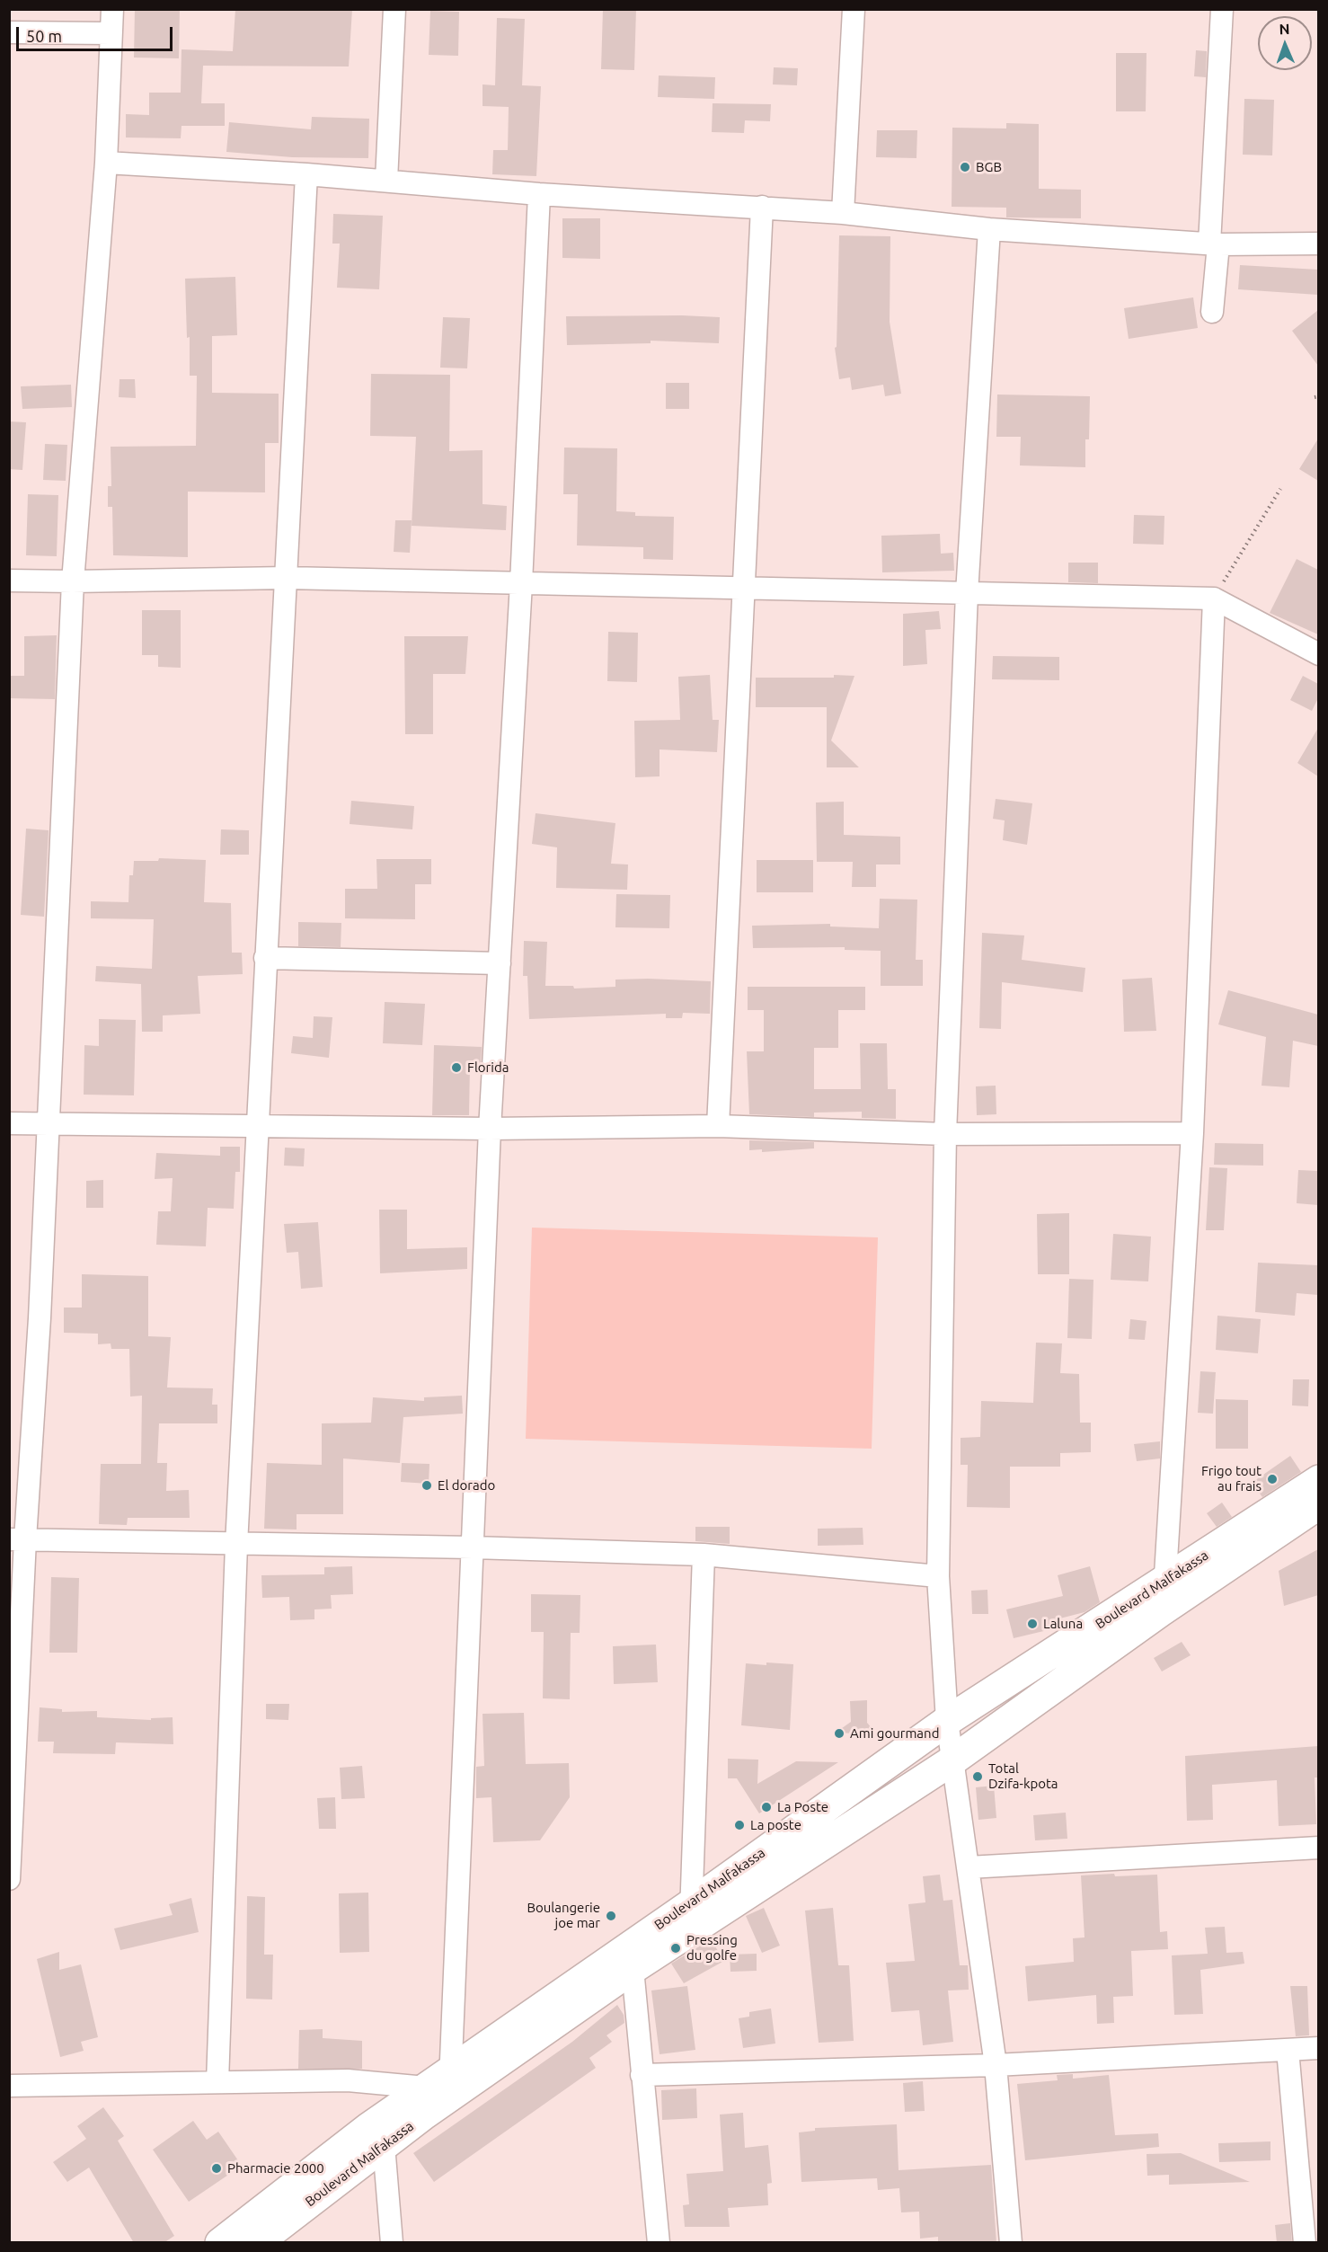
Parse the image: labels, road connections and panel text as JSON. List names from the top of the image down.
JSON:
{
  "streets": {
    "main road": ["Boulevard Malfakassa"]
  },
  "places": [
    "BGB",
    "Florida",
    "Frigo tout au frais",
    "El dorado",
    "Laluna",
    "Ami gourmand",
    "Total Dzifa-kpota",
    "La Poste",
    "La poste",
    "Boulangerie joe mar",
    "Pressing du golfe",
    "Pharmacie 2000"
  ],
  "scale_bar": "50 m",
  "north": "top"
}
